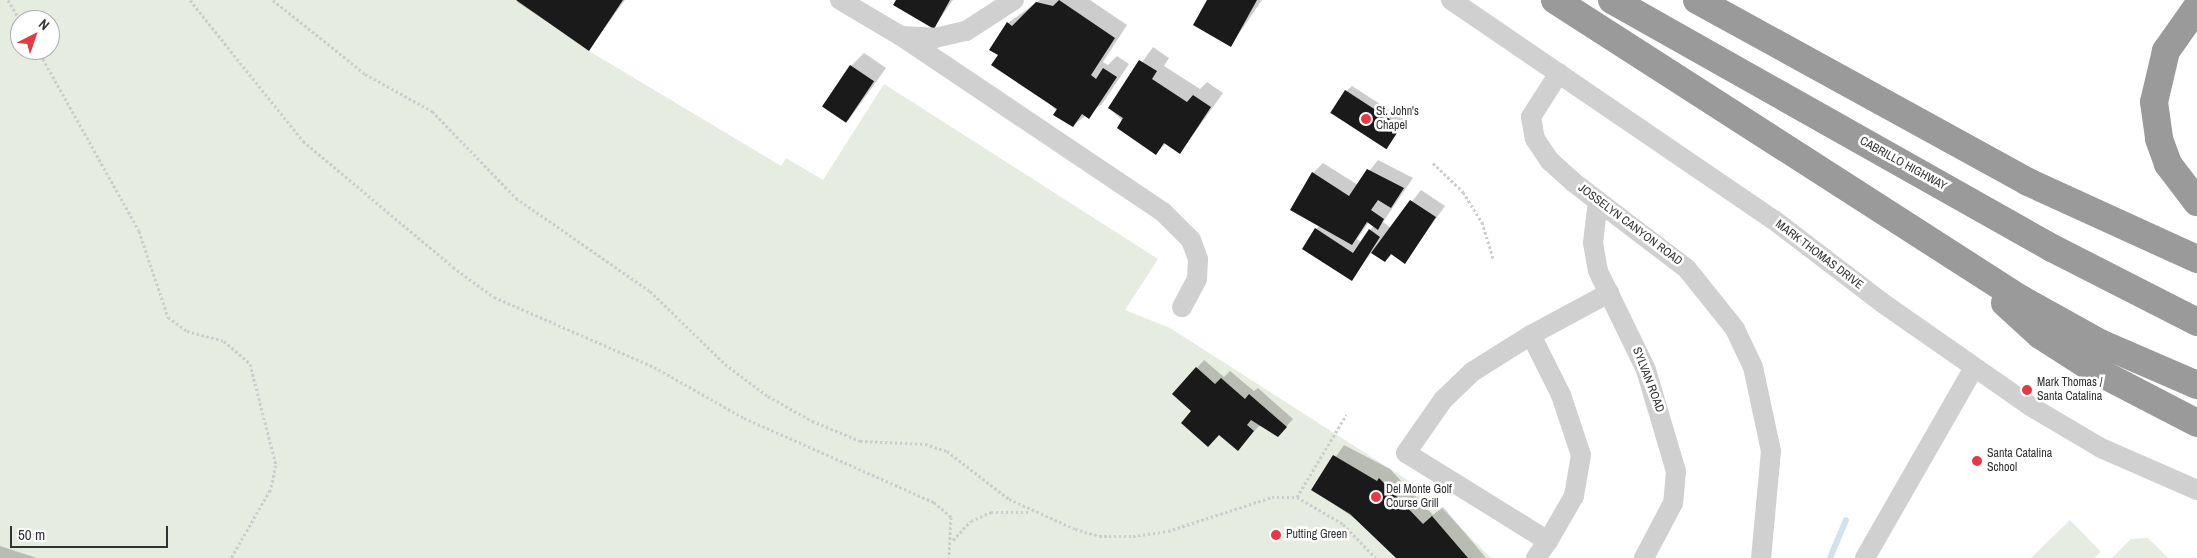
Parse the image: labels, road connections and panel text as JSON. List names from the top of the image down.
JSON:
{
  "streets": {
    "highway": ["CABRILLO HIGHWAY"],
    "street": ["JOSSELYN CANYON ROAD", "MARK THOMAS DRIVE", "SYLVAN ROAD"]
  },
  "crossings": [
    ["JOSSELYN CANYON ROAD", "MARK THOMAS DRIVE"],
    ["JOSSELYN CANYON ROAD", "SYLVAN ROAD"]
  ],
  "places": [
    "St. John's Chapel",
    "Mark Thomas / Santa Catalina",
    "Santa Catalina School",
    "Del Monte Golf Course Grill",
    "Putting Green"
  ],
  "scale_bar": "50 m",
  "north": "top right"
}
